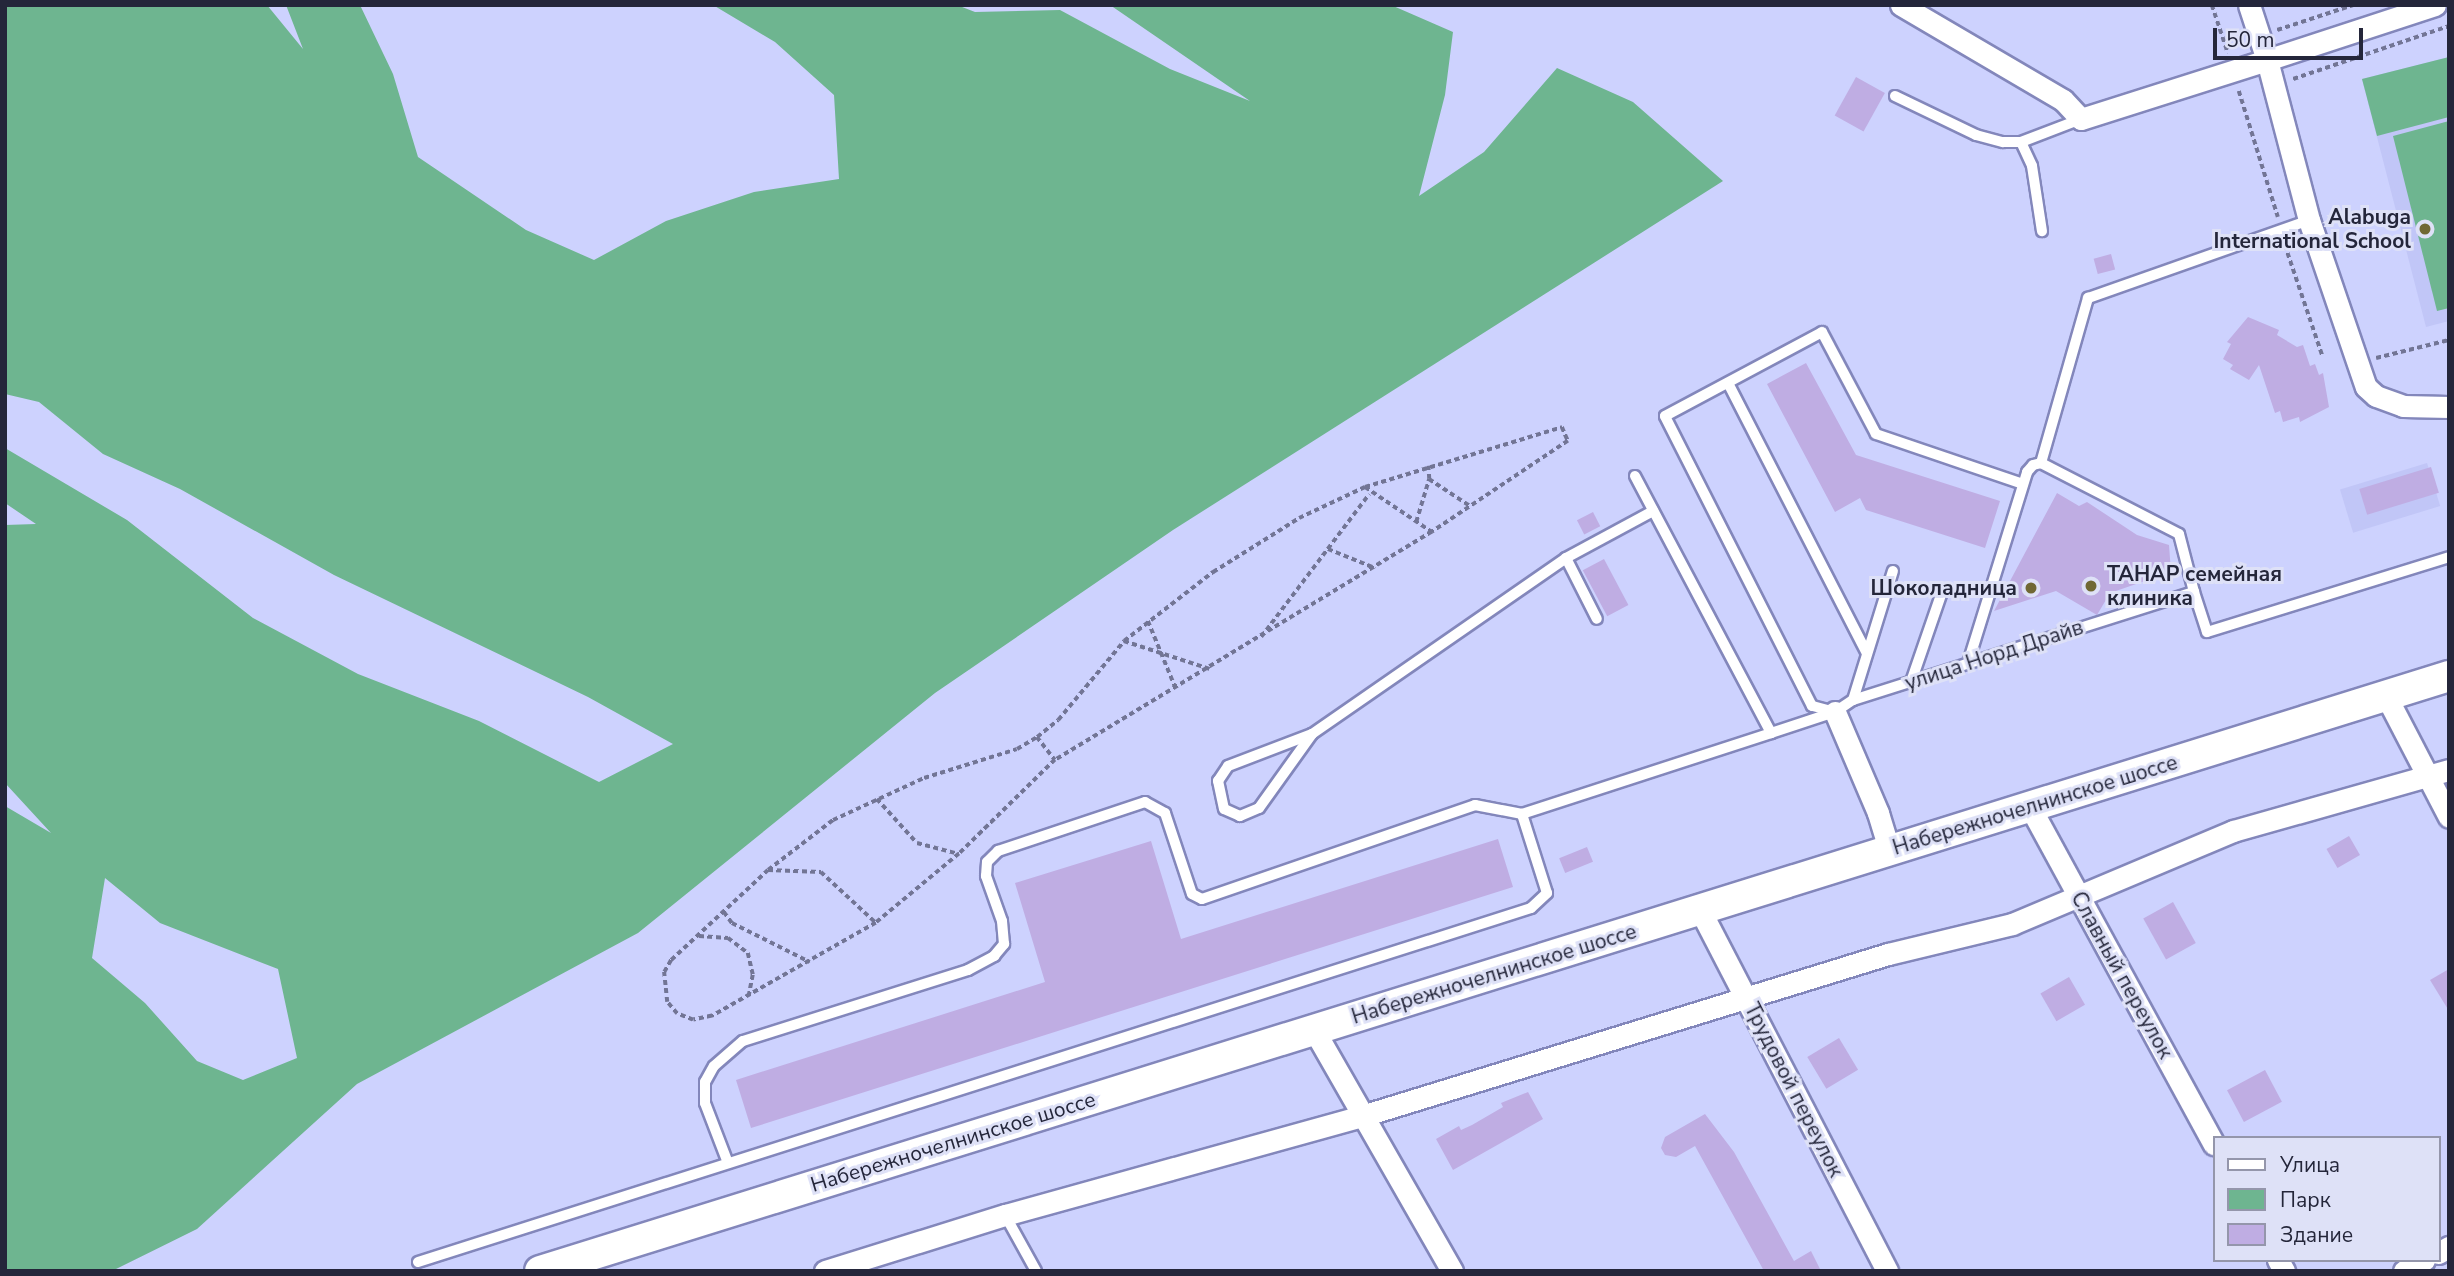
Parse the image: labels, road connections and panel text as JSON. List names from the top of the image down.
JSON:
{
  "streets": {
    "main road": ["Набережночелнинское шоссе"],
    "street": ["Славный переулок", "Трудовой переулок"],
    "lane": ["улица Норд Драйв"]
  },
  "crossings": [
    ["Набережночелнинское шоссе", "Славный переулок"],
    ["Набережночелнинское шоссе", "Трудовой переулок"]
  ],
  "places": ["Alabuga International School", "ТАНАР семейная клиника", "Шоколадница"],
  "legend": ["Улица", "Парк", "Здание"],
  "scale_bar": "50 m"
}
